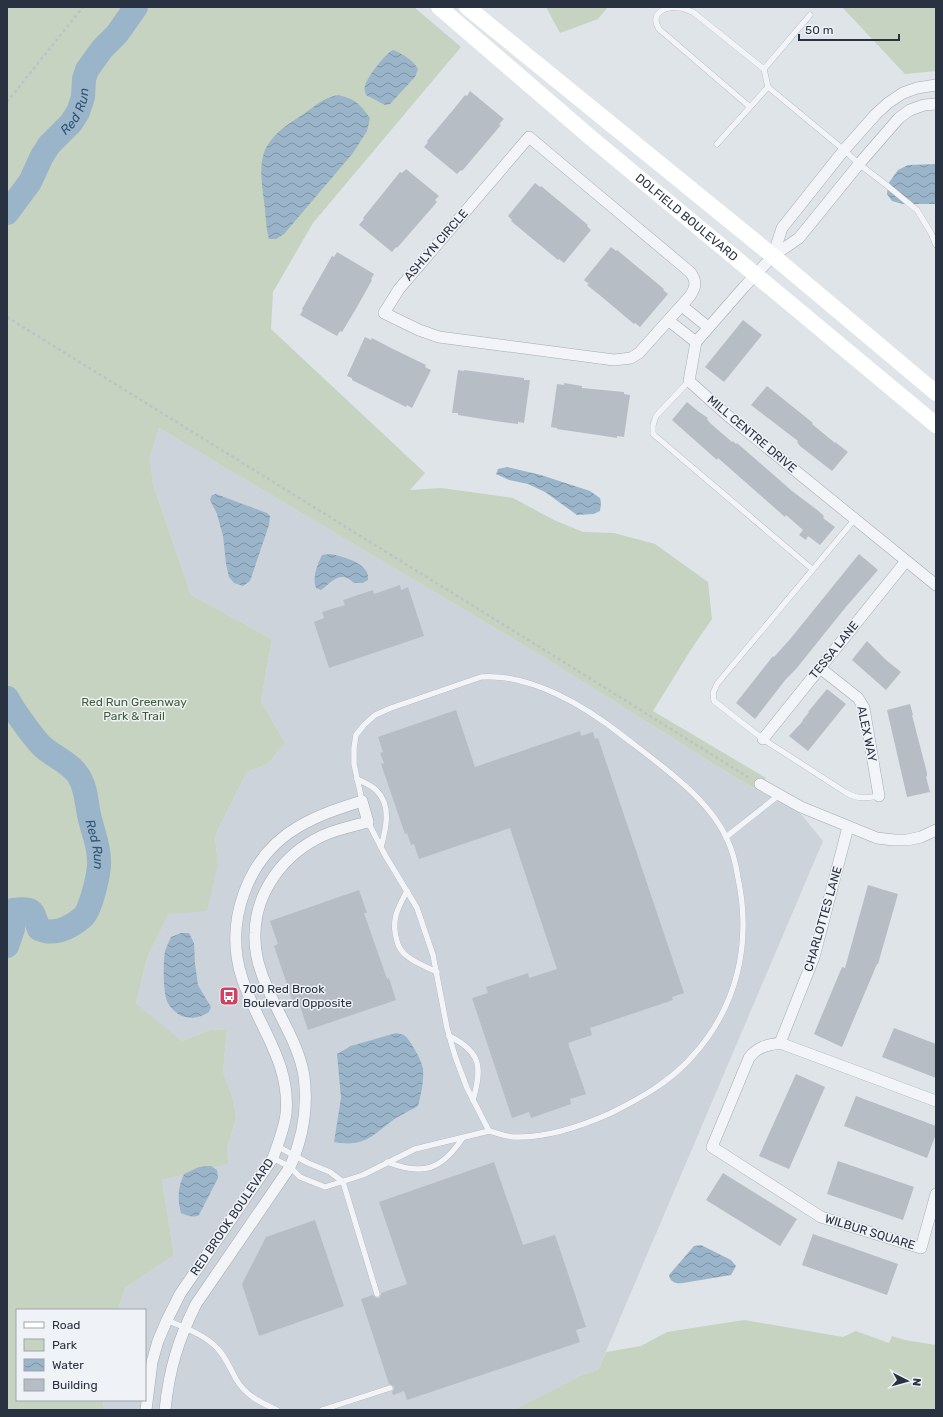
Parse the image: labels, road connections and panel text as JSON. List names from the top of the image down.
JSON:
{
  "streets": {
    "main road": ["DOLFIELD BOULEVARD"],
    "street": [
      "ASHLYN CIRCLE",
      "MILL CENTRE DRIVE",
      "TESSA LANE",
      "ALEX WAY",
      "CHARLOTTES LANE",
      "RED BROOK BOULEVARD",
      "WILBUR SQUARE"
    ]
  },
  "crossings": [
    ["MILL CENTRE DRIVE", "TESSA LANE"],
    ["TESSA LANE", "ALEX WAY"],
    ["CHARLOTTES LANE", "WILBUR SQUARE"]
  ],
  "water": ["Red Run"],
  "parks": ["Red Run Greenway Park & Trail"],
  "places": {
    "bus stop": ["700 Red Brook Boulevard Opposite"]
  },
  "legend": [
    "Road",
    "Park",
    "Water",
    "Building"
  ],
  "scale_bar": "50 m",
  "north": "right"
}
